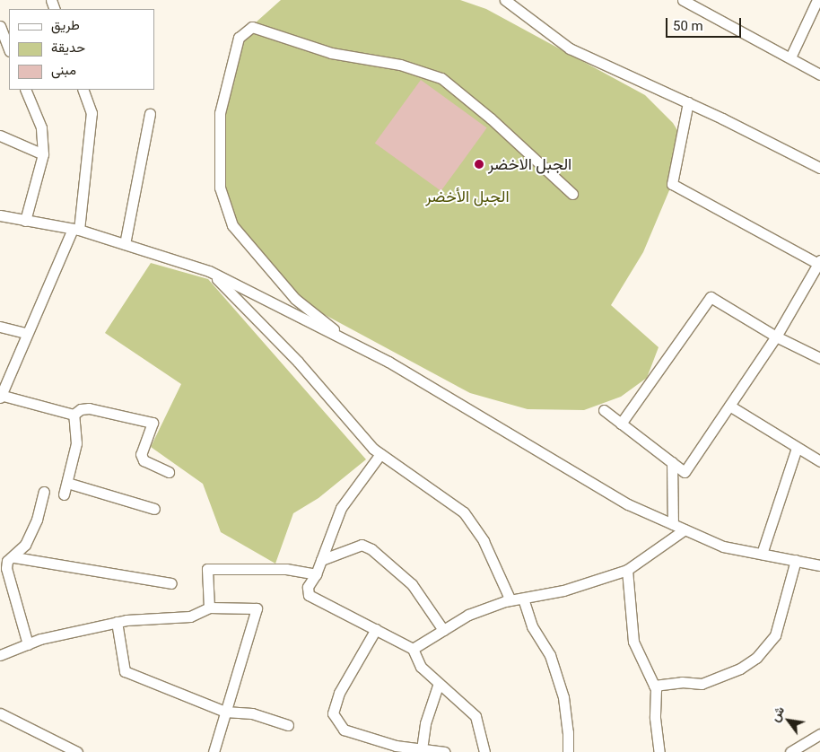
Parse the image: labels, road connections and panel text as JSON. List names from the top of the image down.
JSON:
{
  "parks": ["الجبل الأخضر"],
  "places": ["الجبل الاخضر"],
  "legend": ["طريق", "حديقة", "مبنى"],
  "scale_bar": "50 m",
  "north": "top left"
}
